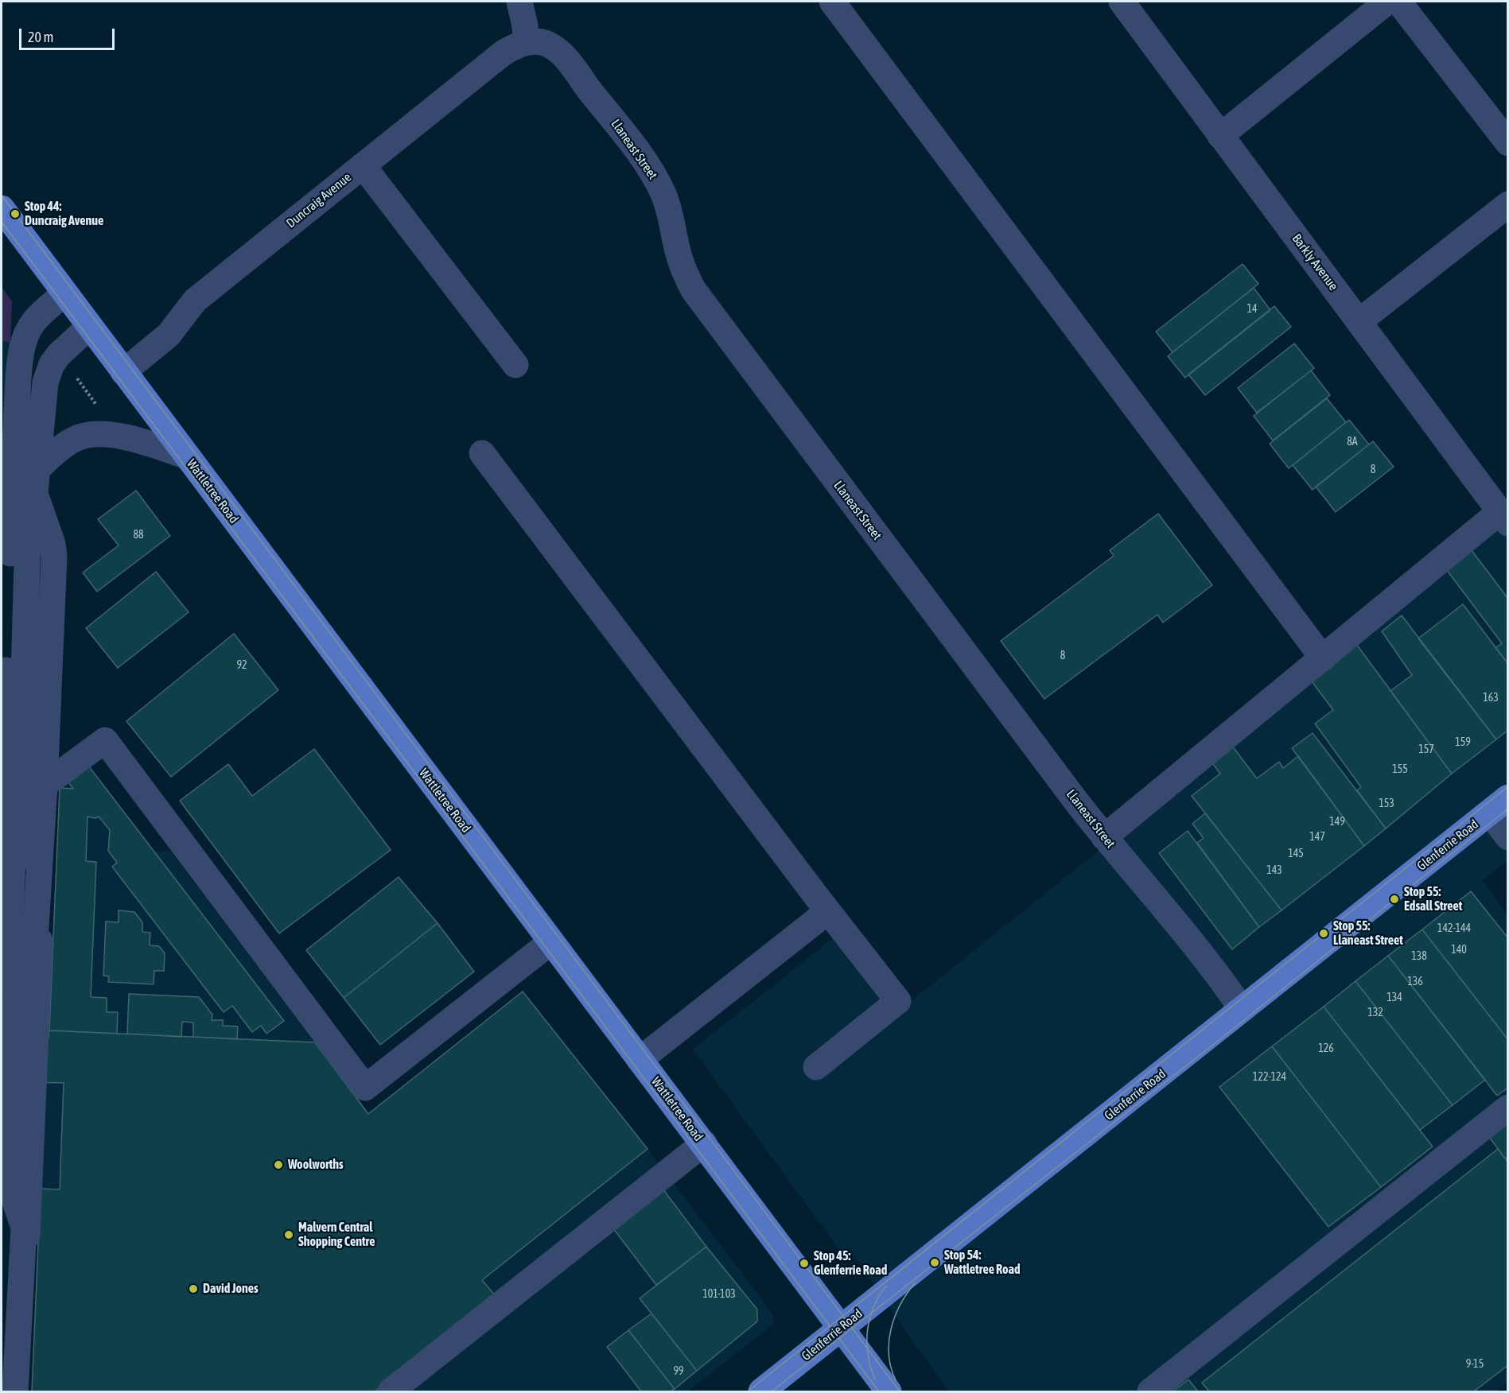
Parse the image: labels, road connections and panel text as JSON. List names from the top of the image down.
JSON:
{
  "streets": {
    "main road": ["Wattletree Road", "Glenferrie Road"],
    "street": ["Llaneast Street", "Duncraig Avenue", "Barkly Avenue"]
  },
  "crossings": [
    ["Llaneast Street", "Duncraig Avenue"],
    ["Llaneast Street", "Glenferrie Road"],
    ["Duncraig Avenue", "Wattletree Road"],
    ["Wattletree Road", "Glenferrie Road"]
  ],
  "places": [
    "Stop 44: Duncraig Avenue",
    "Stop 55: Edsall Street",
    "Stop 55: Llaneast Street",
    "Woolworths",
    "Malvern Central Shopping Centre",
    "Stop 54: Wattletree Road",
    "Stop 45: Glenferrie Road",
    "David Jones"
  ],
  "house_numbers": [
    "14",
    "8A",
    "8",
    "88",
    "8",
    "92",
    "163",
    "159",
    "157",
    "155",
    "153",
    "149",
    "147",
    "145",
    "143",
    "142-144",
    "140",
    "138",
    "136",
    "134",
    "132",
    "126",
    "122-124",
    "101-103",
    "9-15",
    "99"
  ],
  "scale_bar": "20 m"
}
